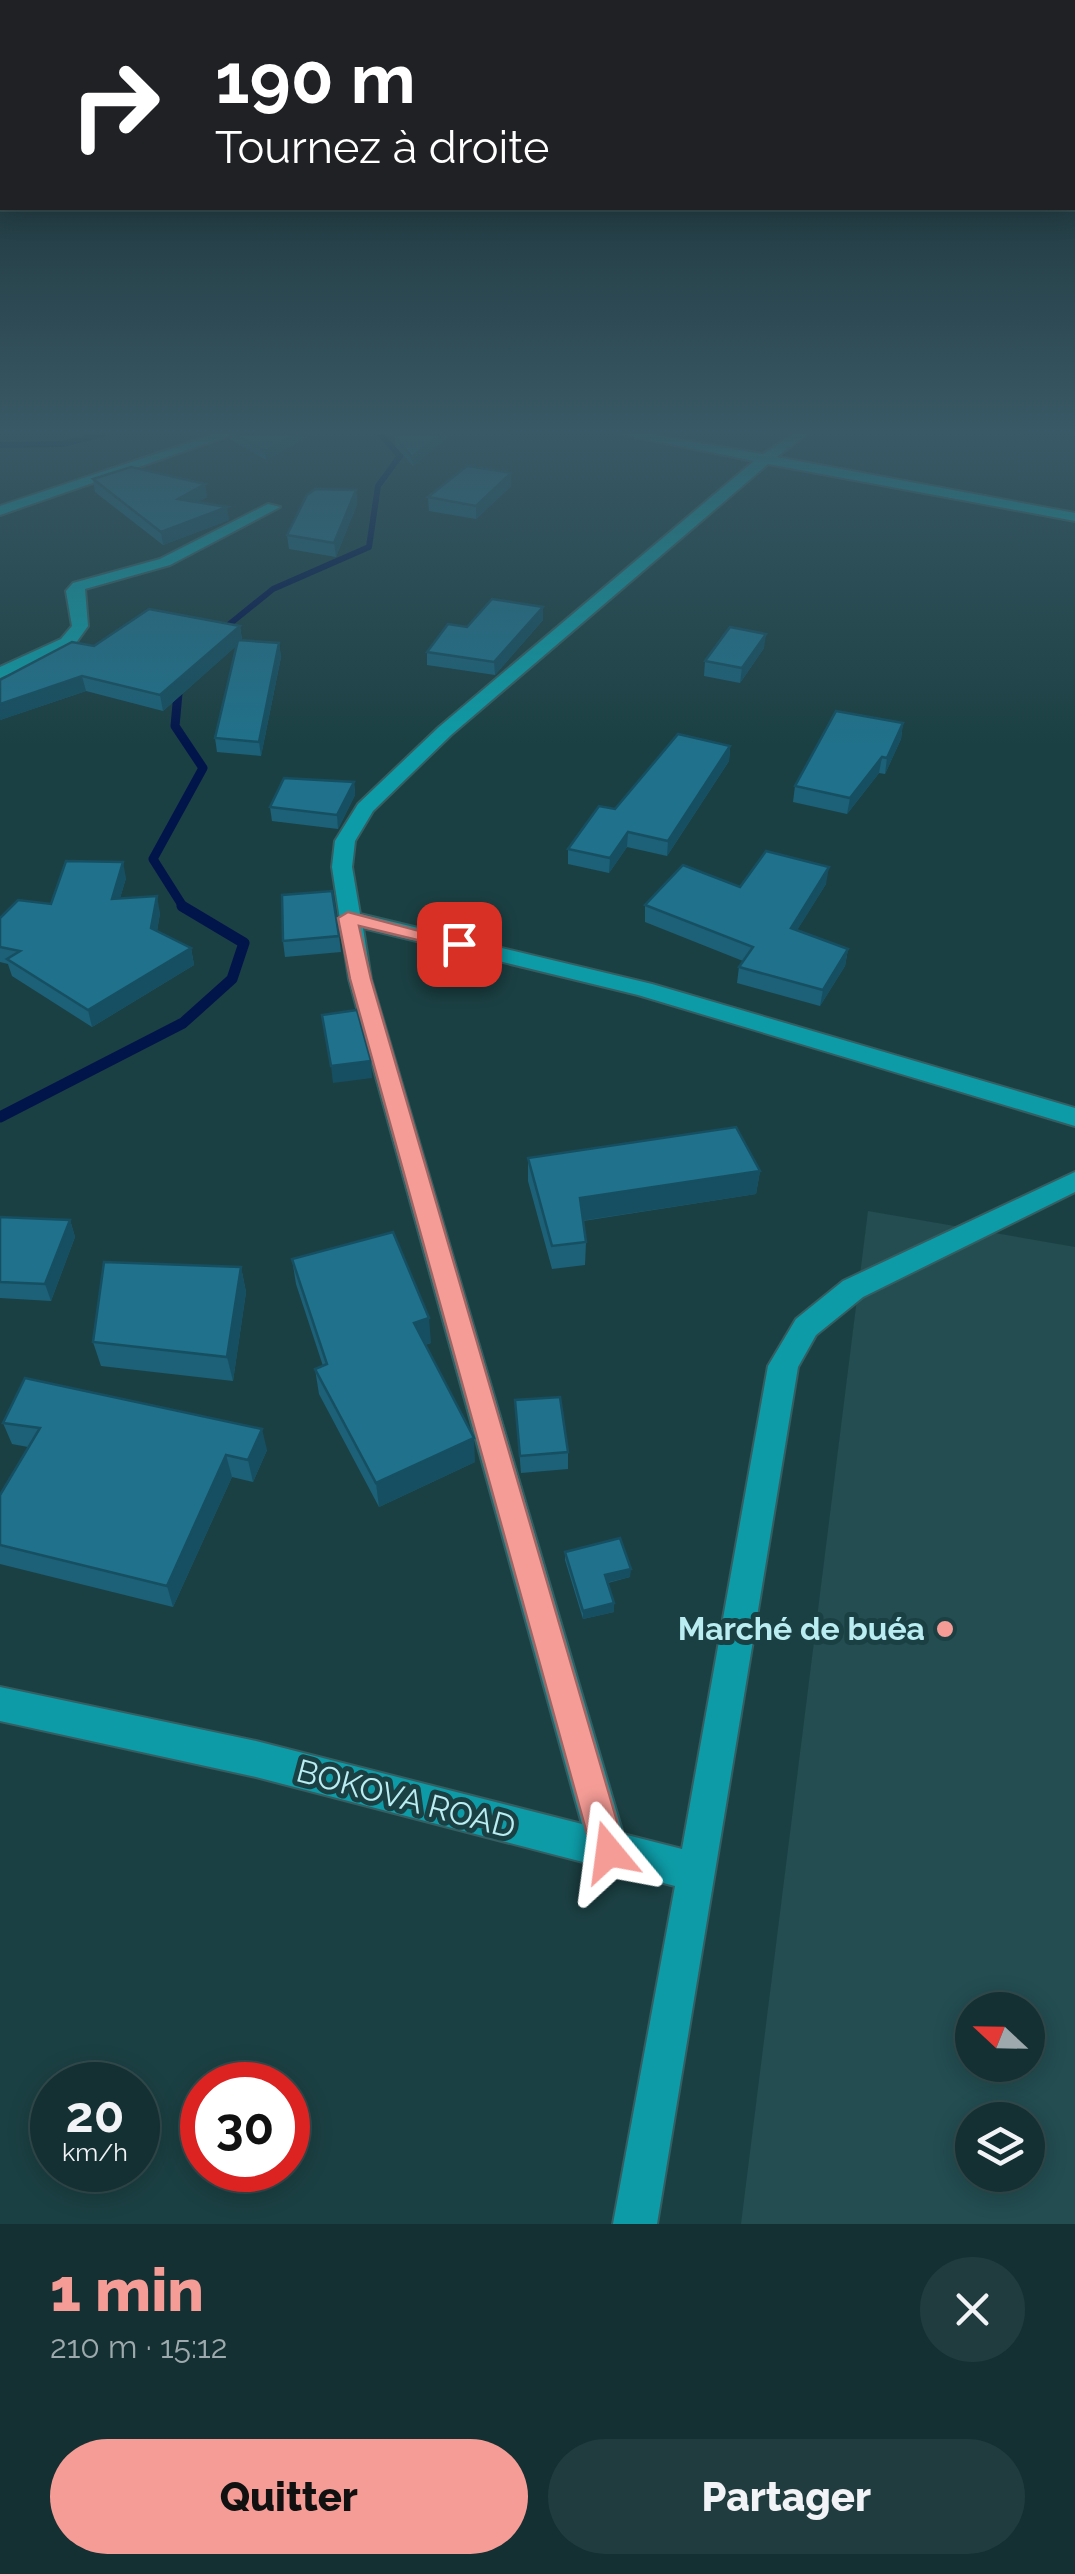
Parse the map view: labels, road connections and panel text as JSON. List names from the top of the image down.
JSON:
{
  "streets": {
    "street": ["BOKOVA ROAD"]
  },
  "places": ["Marché de buéa"],
  "north": "left",
  "page": {
    "turn": ["190 m", "Tournez à droite"],
    "speed": "20 km/h",
    "limit": "30",
    "heading": ["1 min", "210 m · 15:12"],
    "buttons": ["Quitter", "Partager"]
  }
}
